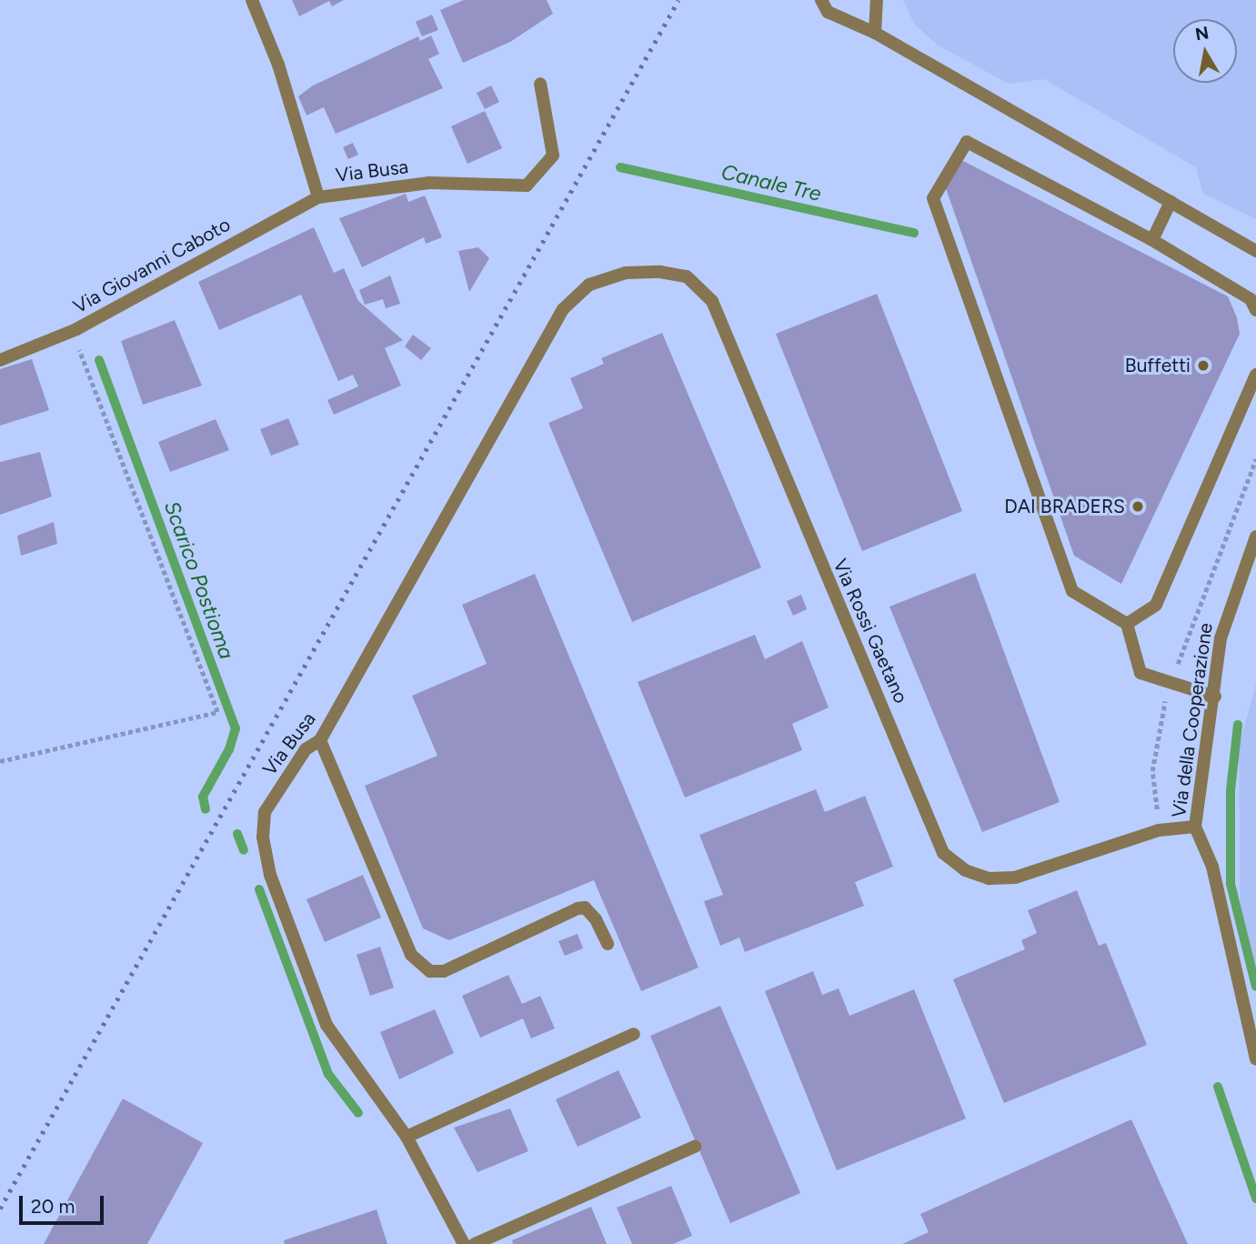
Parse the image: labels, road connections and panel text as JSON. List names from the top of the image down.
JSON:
{
  "streets": {
    "street": [
      "Via Busa",
      "Via Giovanni Caboto",
      "Via Rossi Gaetano",
      "Via della Cooperazione"
    ]
  },
  "crossings": [
    ["Via Busa", "Via Giovanni Caboto"],
    ["Via Busa", "Via Rossi Gaetano"],
    ["Via Rossi Gaetano", "Via della Cooperazione"]
  ],
  "water": ["Canale Tre", "Scarico Postioma"],
  "places": ["Buffetti", "DAI BRADERS"],
  "scale_bar": "20 m",
  "north": "top"
}
